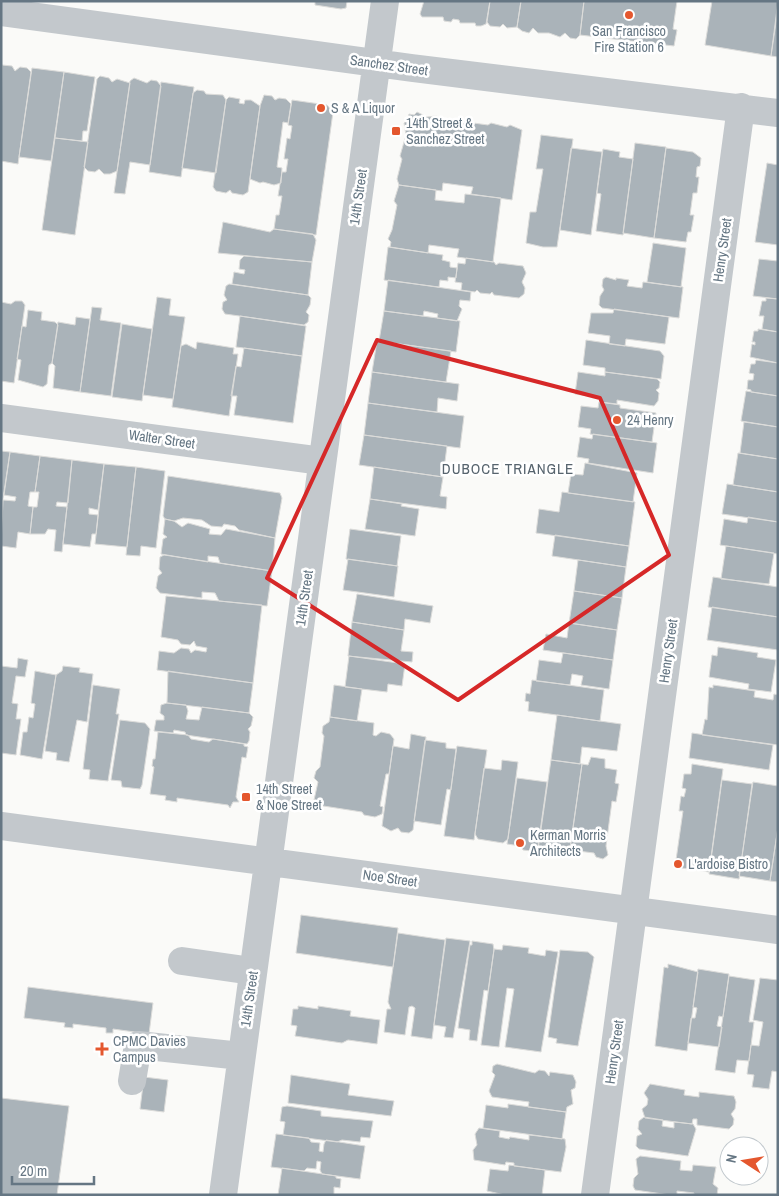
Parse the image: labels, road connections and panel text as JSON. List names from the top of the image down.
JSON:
{
  "streets": {
    "street": [
      "Sanchez Street",
      "14th Street",
      "Henry Street",
      "Walter Street",
      "Noe Street"
    ]
  },
  "crossings": [
    ["Sanchez Street", "14th Street"],
    ["Sanchez Street", "Henry Street"],
    ["14th Street", "Walter Street"],
    ["14th Street", "Noe Street"],
    ["Henry Street", "Noe Street"]
  ],
  "districts": ["DUBOCE TRIANGLE"],
  "places": {
    "other": [
      "San Francisco Fire Station 6",
      "S & A Liquor",
      "24 Henry",
      "Kerman Morris Architects",
      "L'ardoise Bistro"
    ],
    "transit": ["14th Street & Sanchez Street", "14th Street & Noe Street"],
    "health": ["CPMC Davies Campus"]
  },
  "scale_bar": "20 m",
  "north": "left"
}
